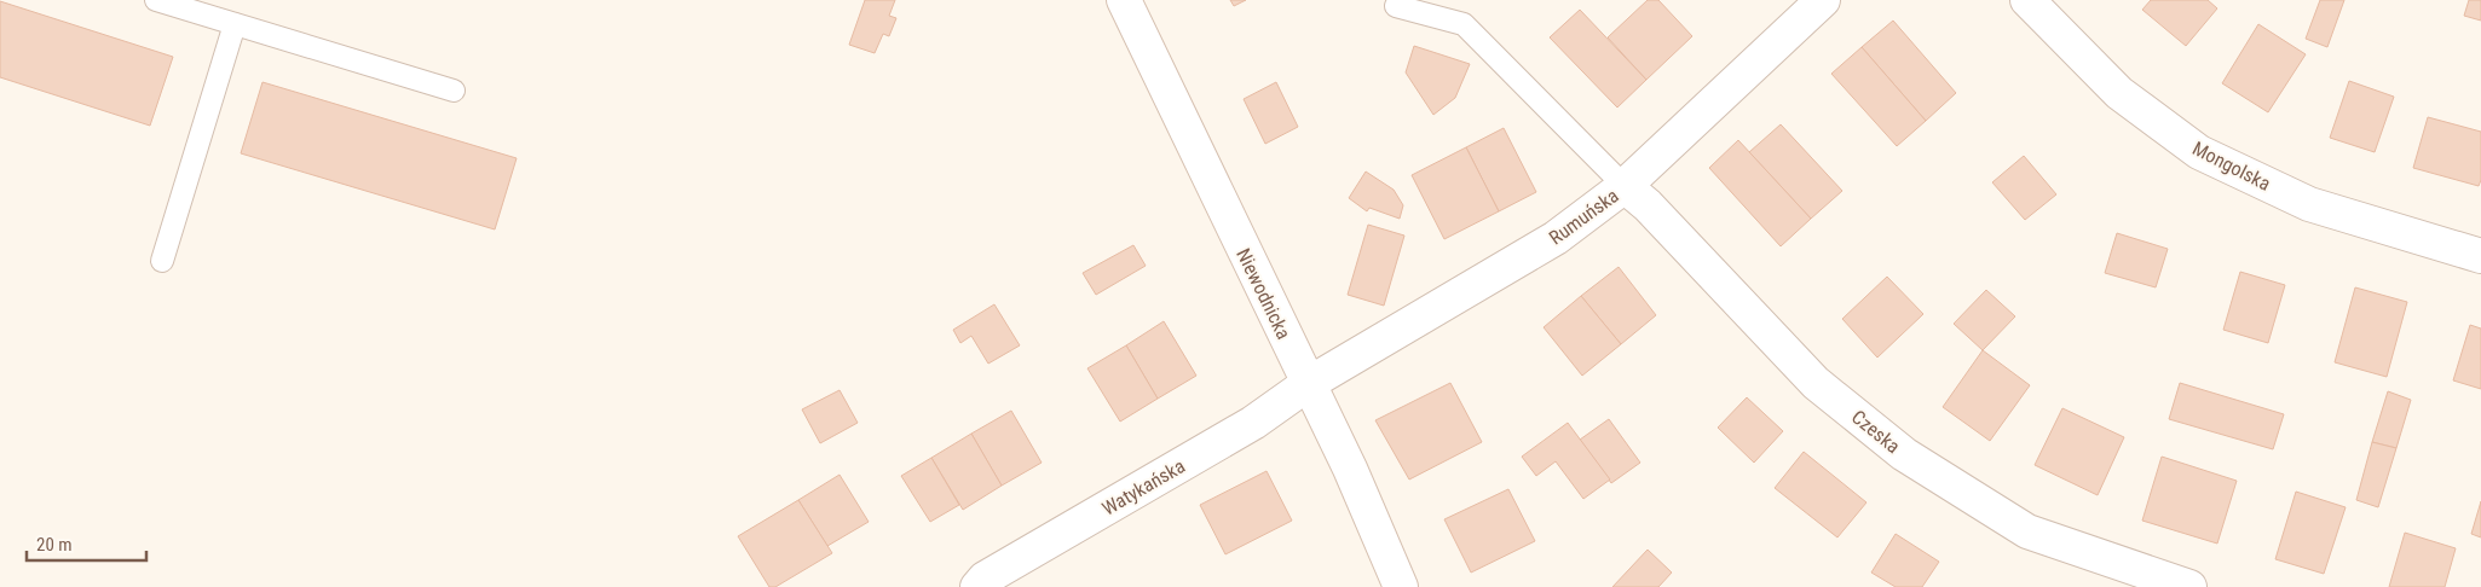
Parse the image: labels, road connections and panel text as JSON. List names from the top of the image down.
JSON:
{
  "streets": {
    "street": [
      "Mongolska",
      "Rumuńska",
      "Niewodnicka",
      "Czeska",
      "Watykańska"
    ]
  },
  "crossings": [
    ["Rumuńska", "Niewodnicka"],
    ["Rumuńska", "Czeska"],
    ["Rumuńska", "Watykańska"],
    ["Niewodnicka", "Watykańska"]
  ],
  "scale_bar": "20 m"
}
